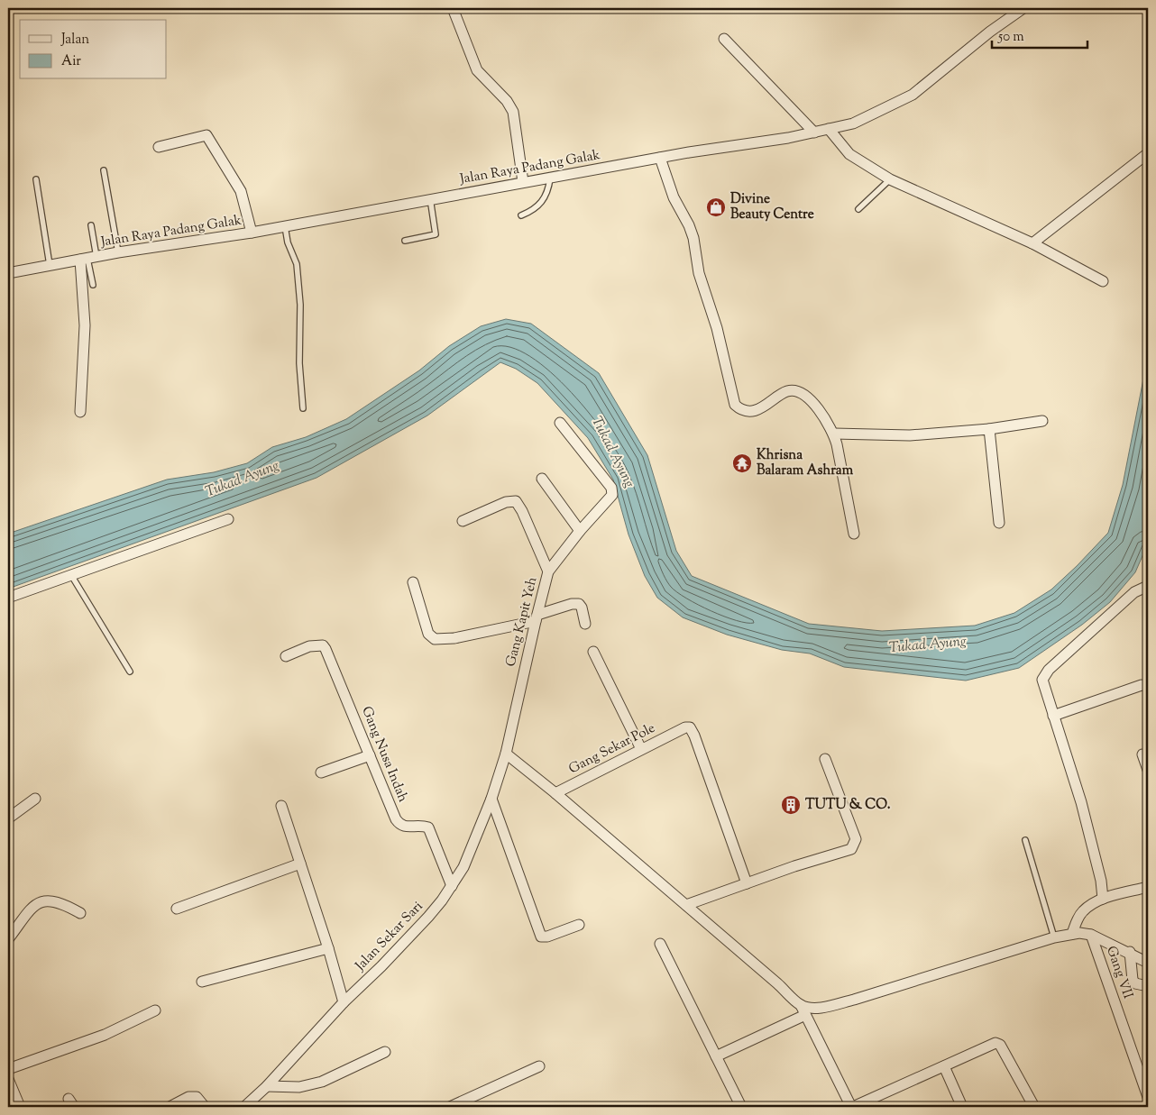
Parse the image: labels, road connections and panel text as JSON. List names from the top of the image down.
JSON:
{
  "streets": {
    "street": [
      "Jalan Raya Padang Galak",
      "Gang Kapit Yeh",
      "Gang Sekar Pole",
      "Gang Nusa Indah",
      "Jalan Sekar Sari",
      "Gang VII"
    ]
  },
  "crossings": [
    ["Gang Kapit Yeh", "Jalan Sekar Sari"],
    ["Gang Nusa Indah", "Jalan Sekar Sari"]
  ],
  "water": ["Tukad Ayung"],
  "places": {
    "shop": ["Divine Beauty Centre"],
    "temple": ["Khrisna Balaram Ashram"],
    "building": ["TUTU & CO."]
  },
  "legend": ["Jalan", "Air"],
  "scale_bar": "50 m"
}
